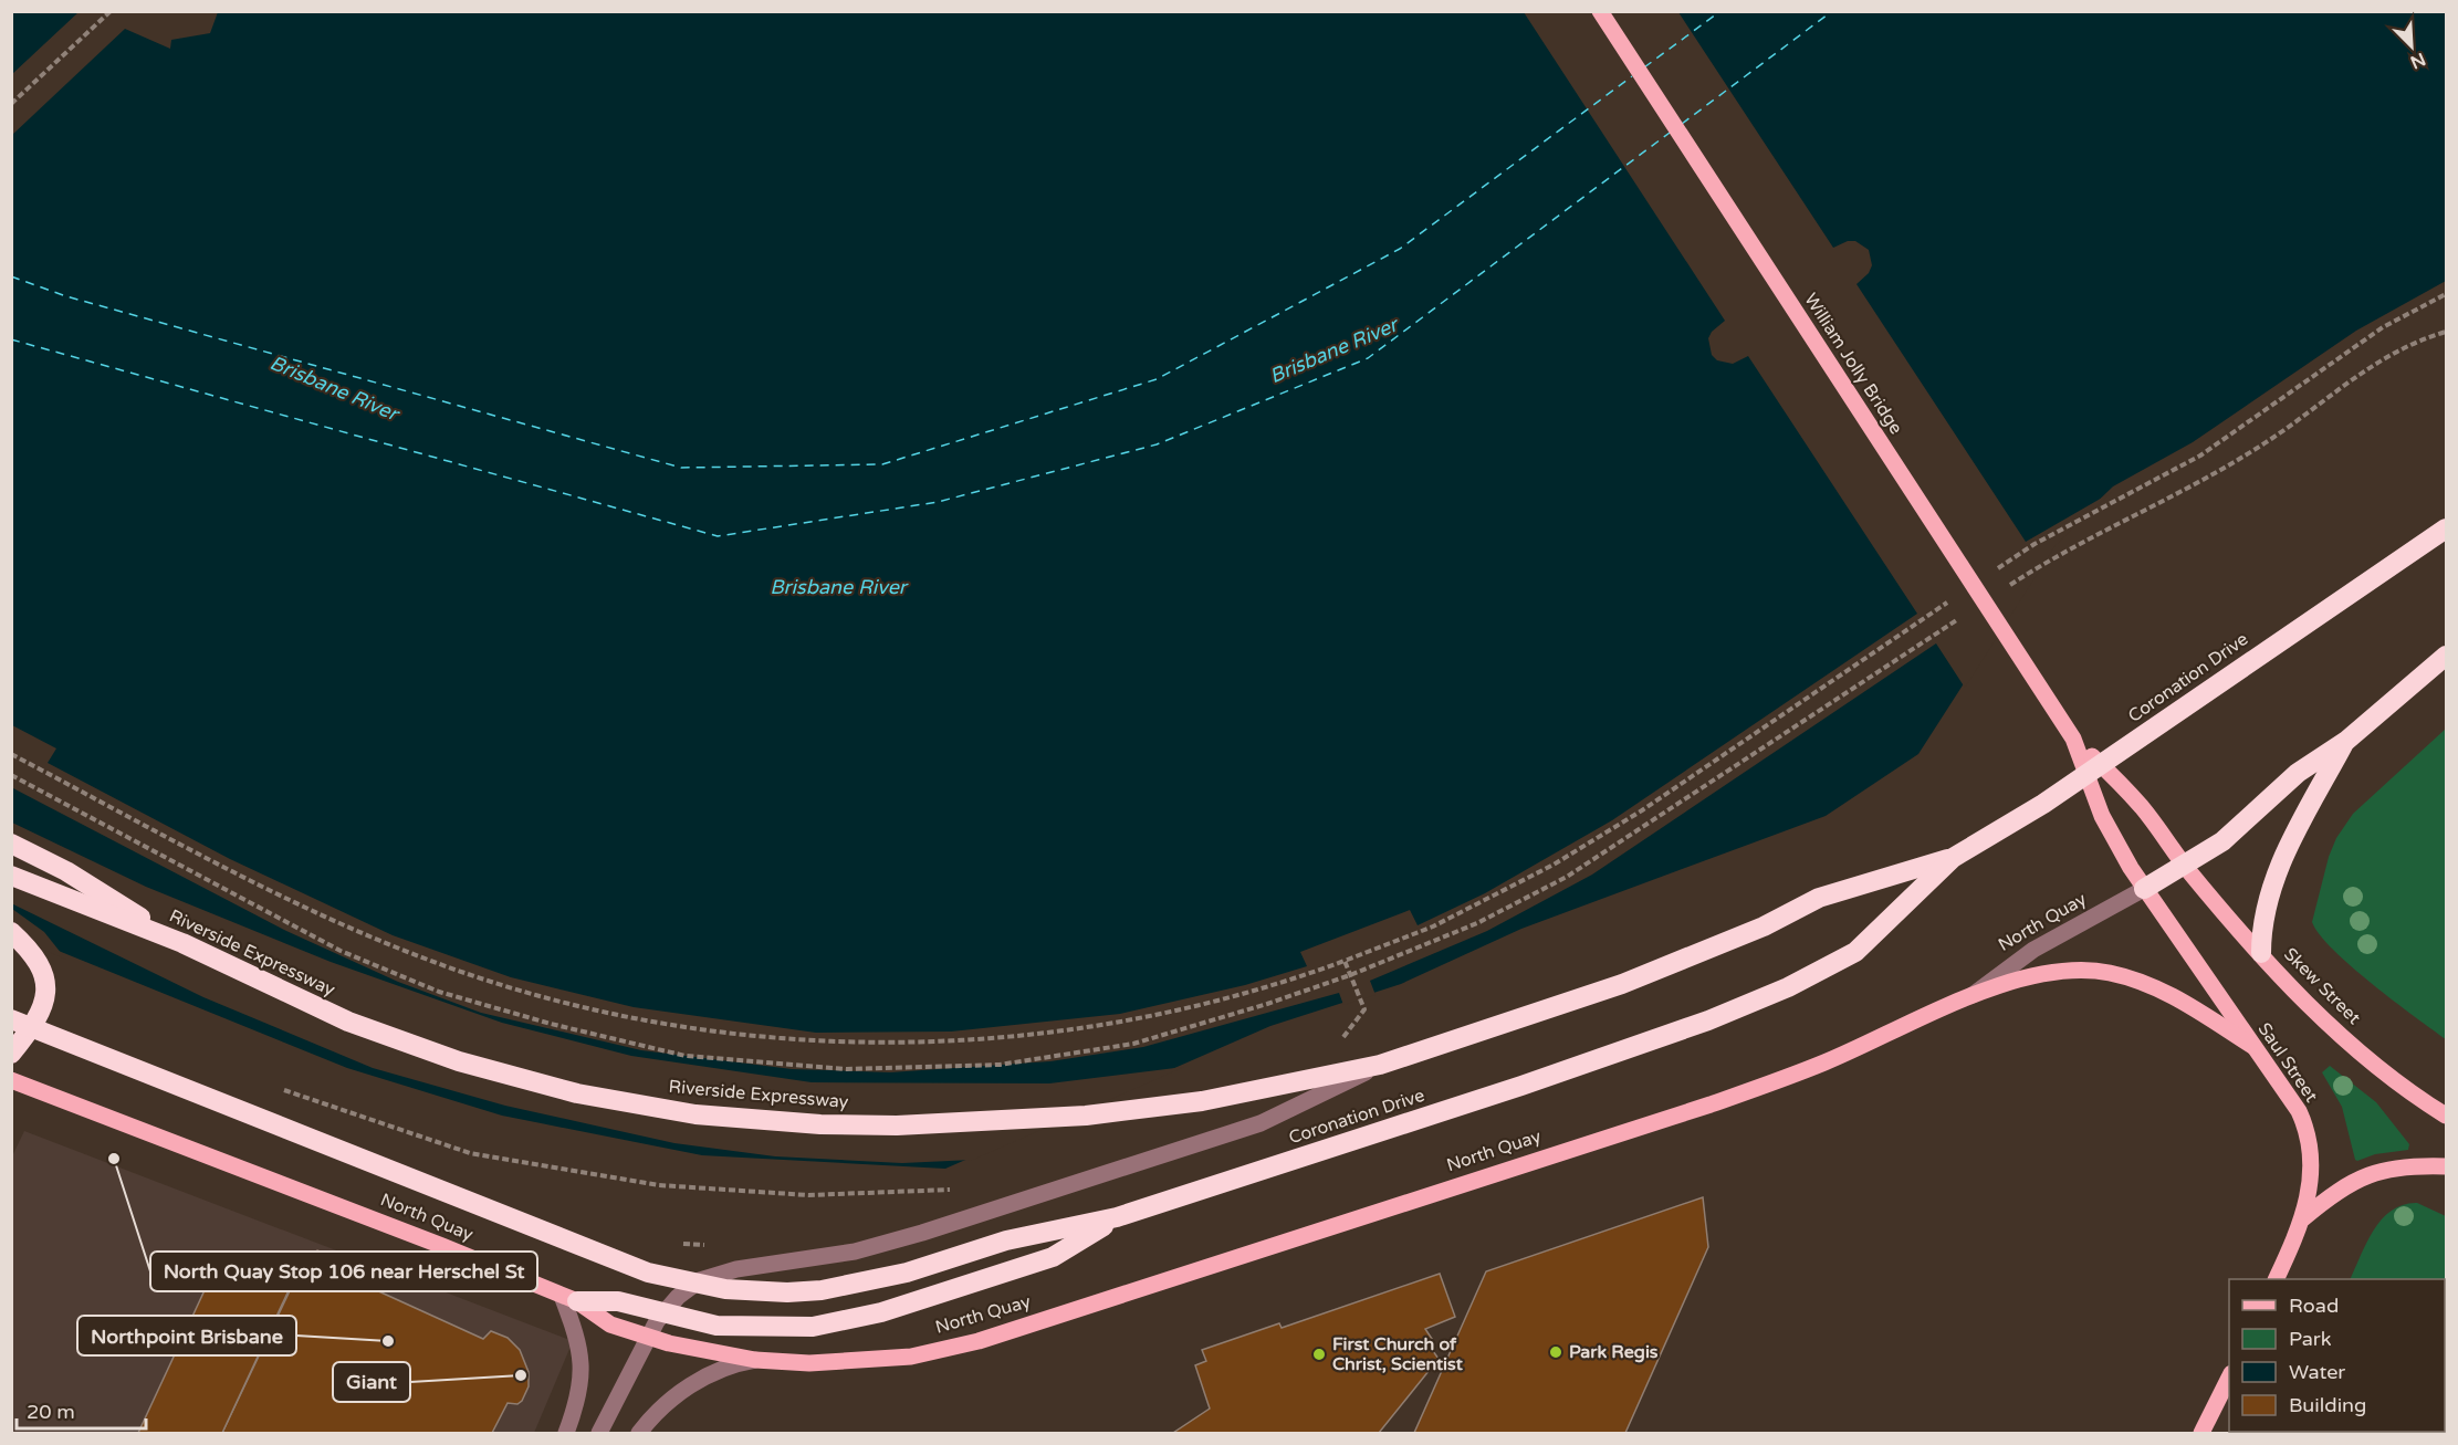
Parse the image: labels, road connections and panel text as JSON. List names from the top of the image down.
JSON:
{
  "streets": {
    "highway": ["Coronation Drive", "North Quay", "Riverside Expressway"],
    "main road": ["William Jolly Bridge", "Skew Street", "Saul Street"]
  },
  "crossings": [
    ["William Jolly Bridge", "North Quay"],
    ["William Jolly Bridge", "Skew Street"],
    ["William Jolly Bridge", "Saul Street"],
    ["Coronation Drive", "North Quay"],
    ["Coronation Drive", "Riverside Expressway"],
    ["North Quay", "Saul Street"]
  ],
  "water": ["Brisbane River"],
  "places": [
    "North Quay Stop 106 near Herschel St",
    "Northpoint Brisbane",
    "Park Regis",
    "First Church of Christ, Scientist",
    "Giant"
  ],
  "legend": [
    "Road",
    "Park",
    "Water",
    "Building"
  ],
  "scale_bar": "20 m",
  "north": "bottom right"
}
